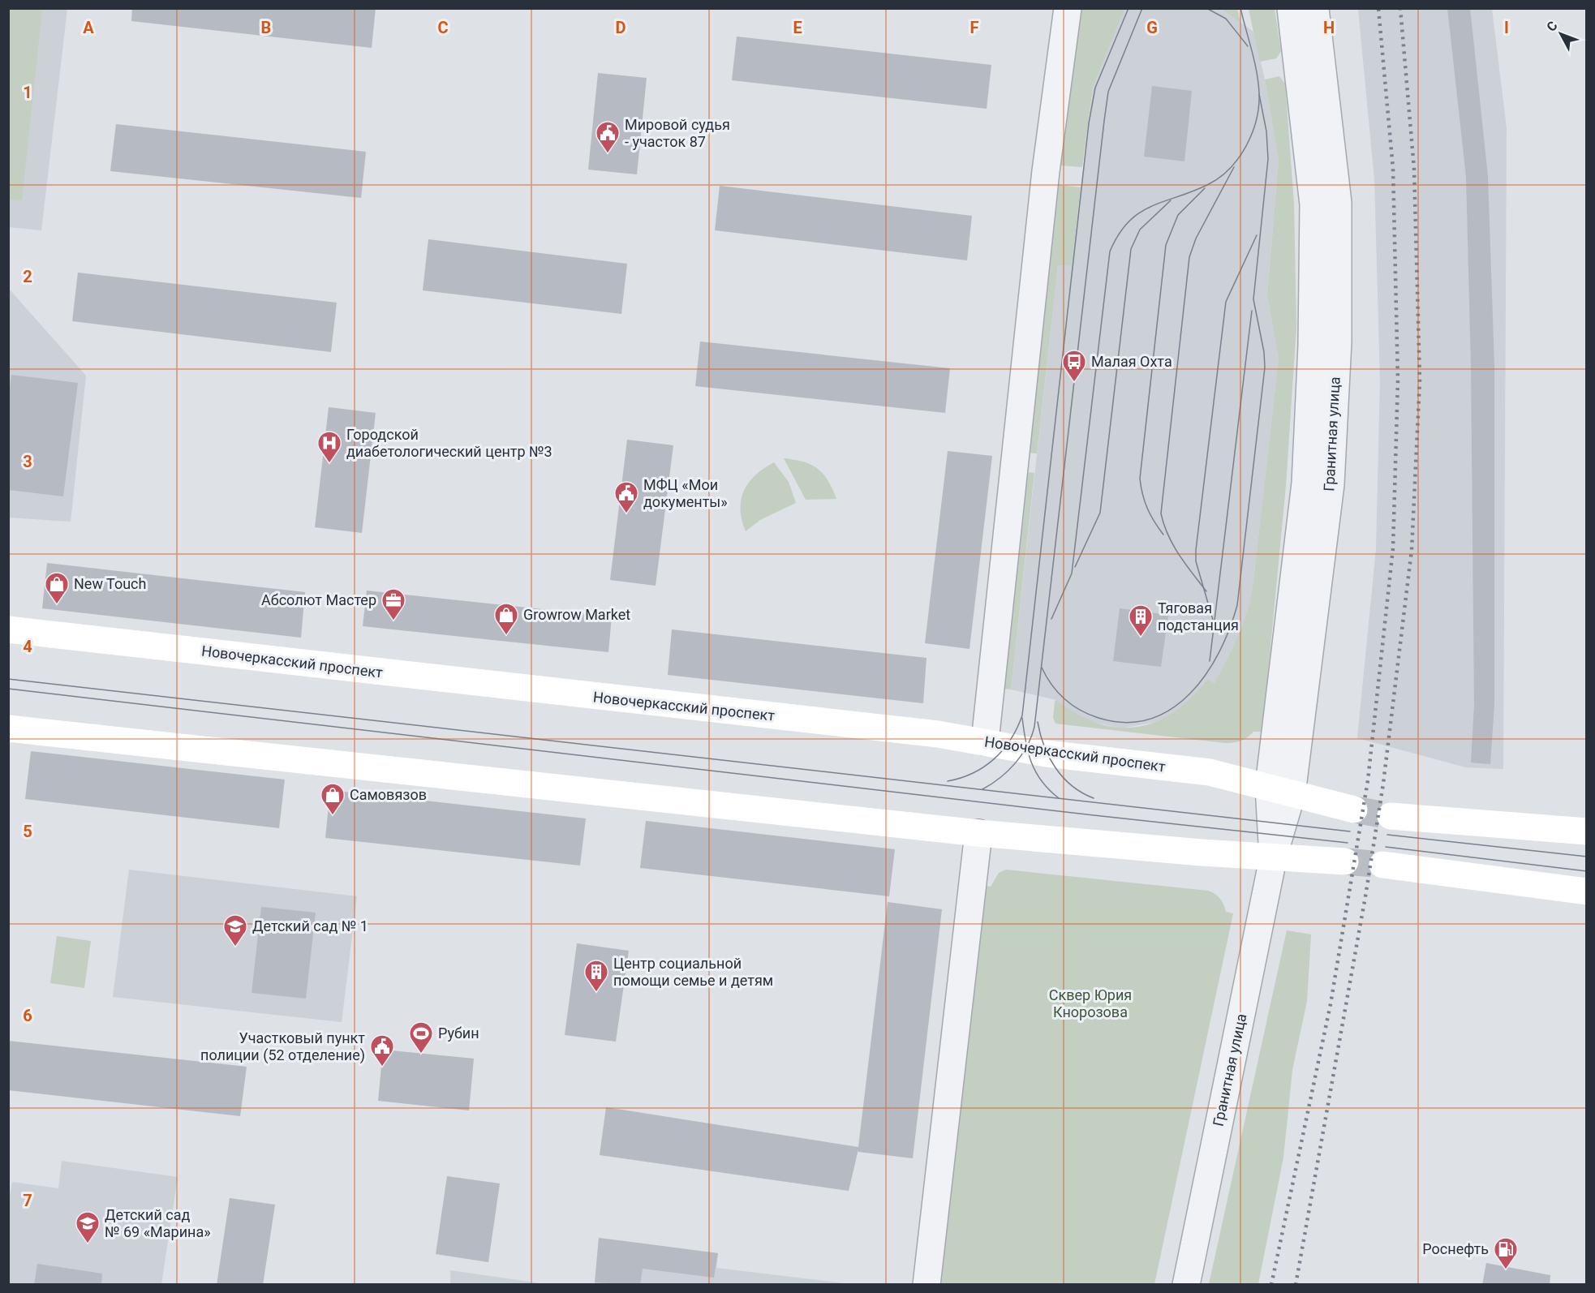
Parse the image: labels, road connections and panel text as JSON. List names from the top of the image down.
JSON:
{
  "streets": {
    "main road": ["Новочеркасский проспект"],
    "street": ["Гранитная улица"]
  },
  "crossings": [
    ["Гранитная улица", "Новочеркасский проспект"]
  ],
  "parks": ["Сквер Юрия Кнорозова"],
  "places": {
    "public building": ["Мировой судья - участок 87", "МФЦ «Мои документы»", "Участковый пункт полиции (52 отделение)"],
    "bus stop": ["Малая Охта"],
    "hospital": ["Городской диабетологический центр №3"],
    "shop": ["New Touch", "Growrow Market", "Самовязов"],
    "office": ["Абсолют Мастер"],
    "building": ["Тяговая подстанция", "Центр социальной помощи семье и детям"],
    "school or university": ["Детский сад № 1", "Детский сад № 69 «Марина»"],
    "sports": ["Рубин"],
    "fuel station": ["Роснефть"]
  },
  "north": "top left",
  "grid": {
    "columns": [
      "A",
      "B",
      "C",
      "D",
      "E",
      "F",
      "G",
      "H",
      "I"
    ],
    "rows": [
      "1",
      "2",
      "3",
      "4",
      "5",
      "6",
      "7"
    ]
  }
}
